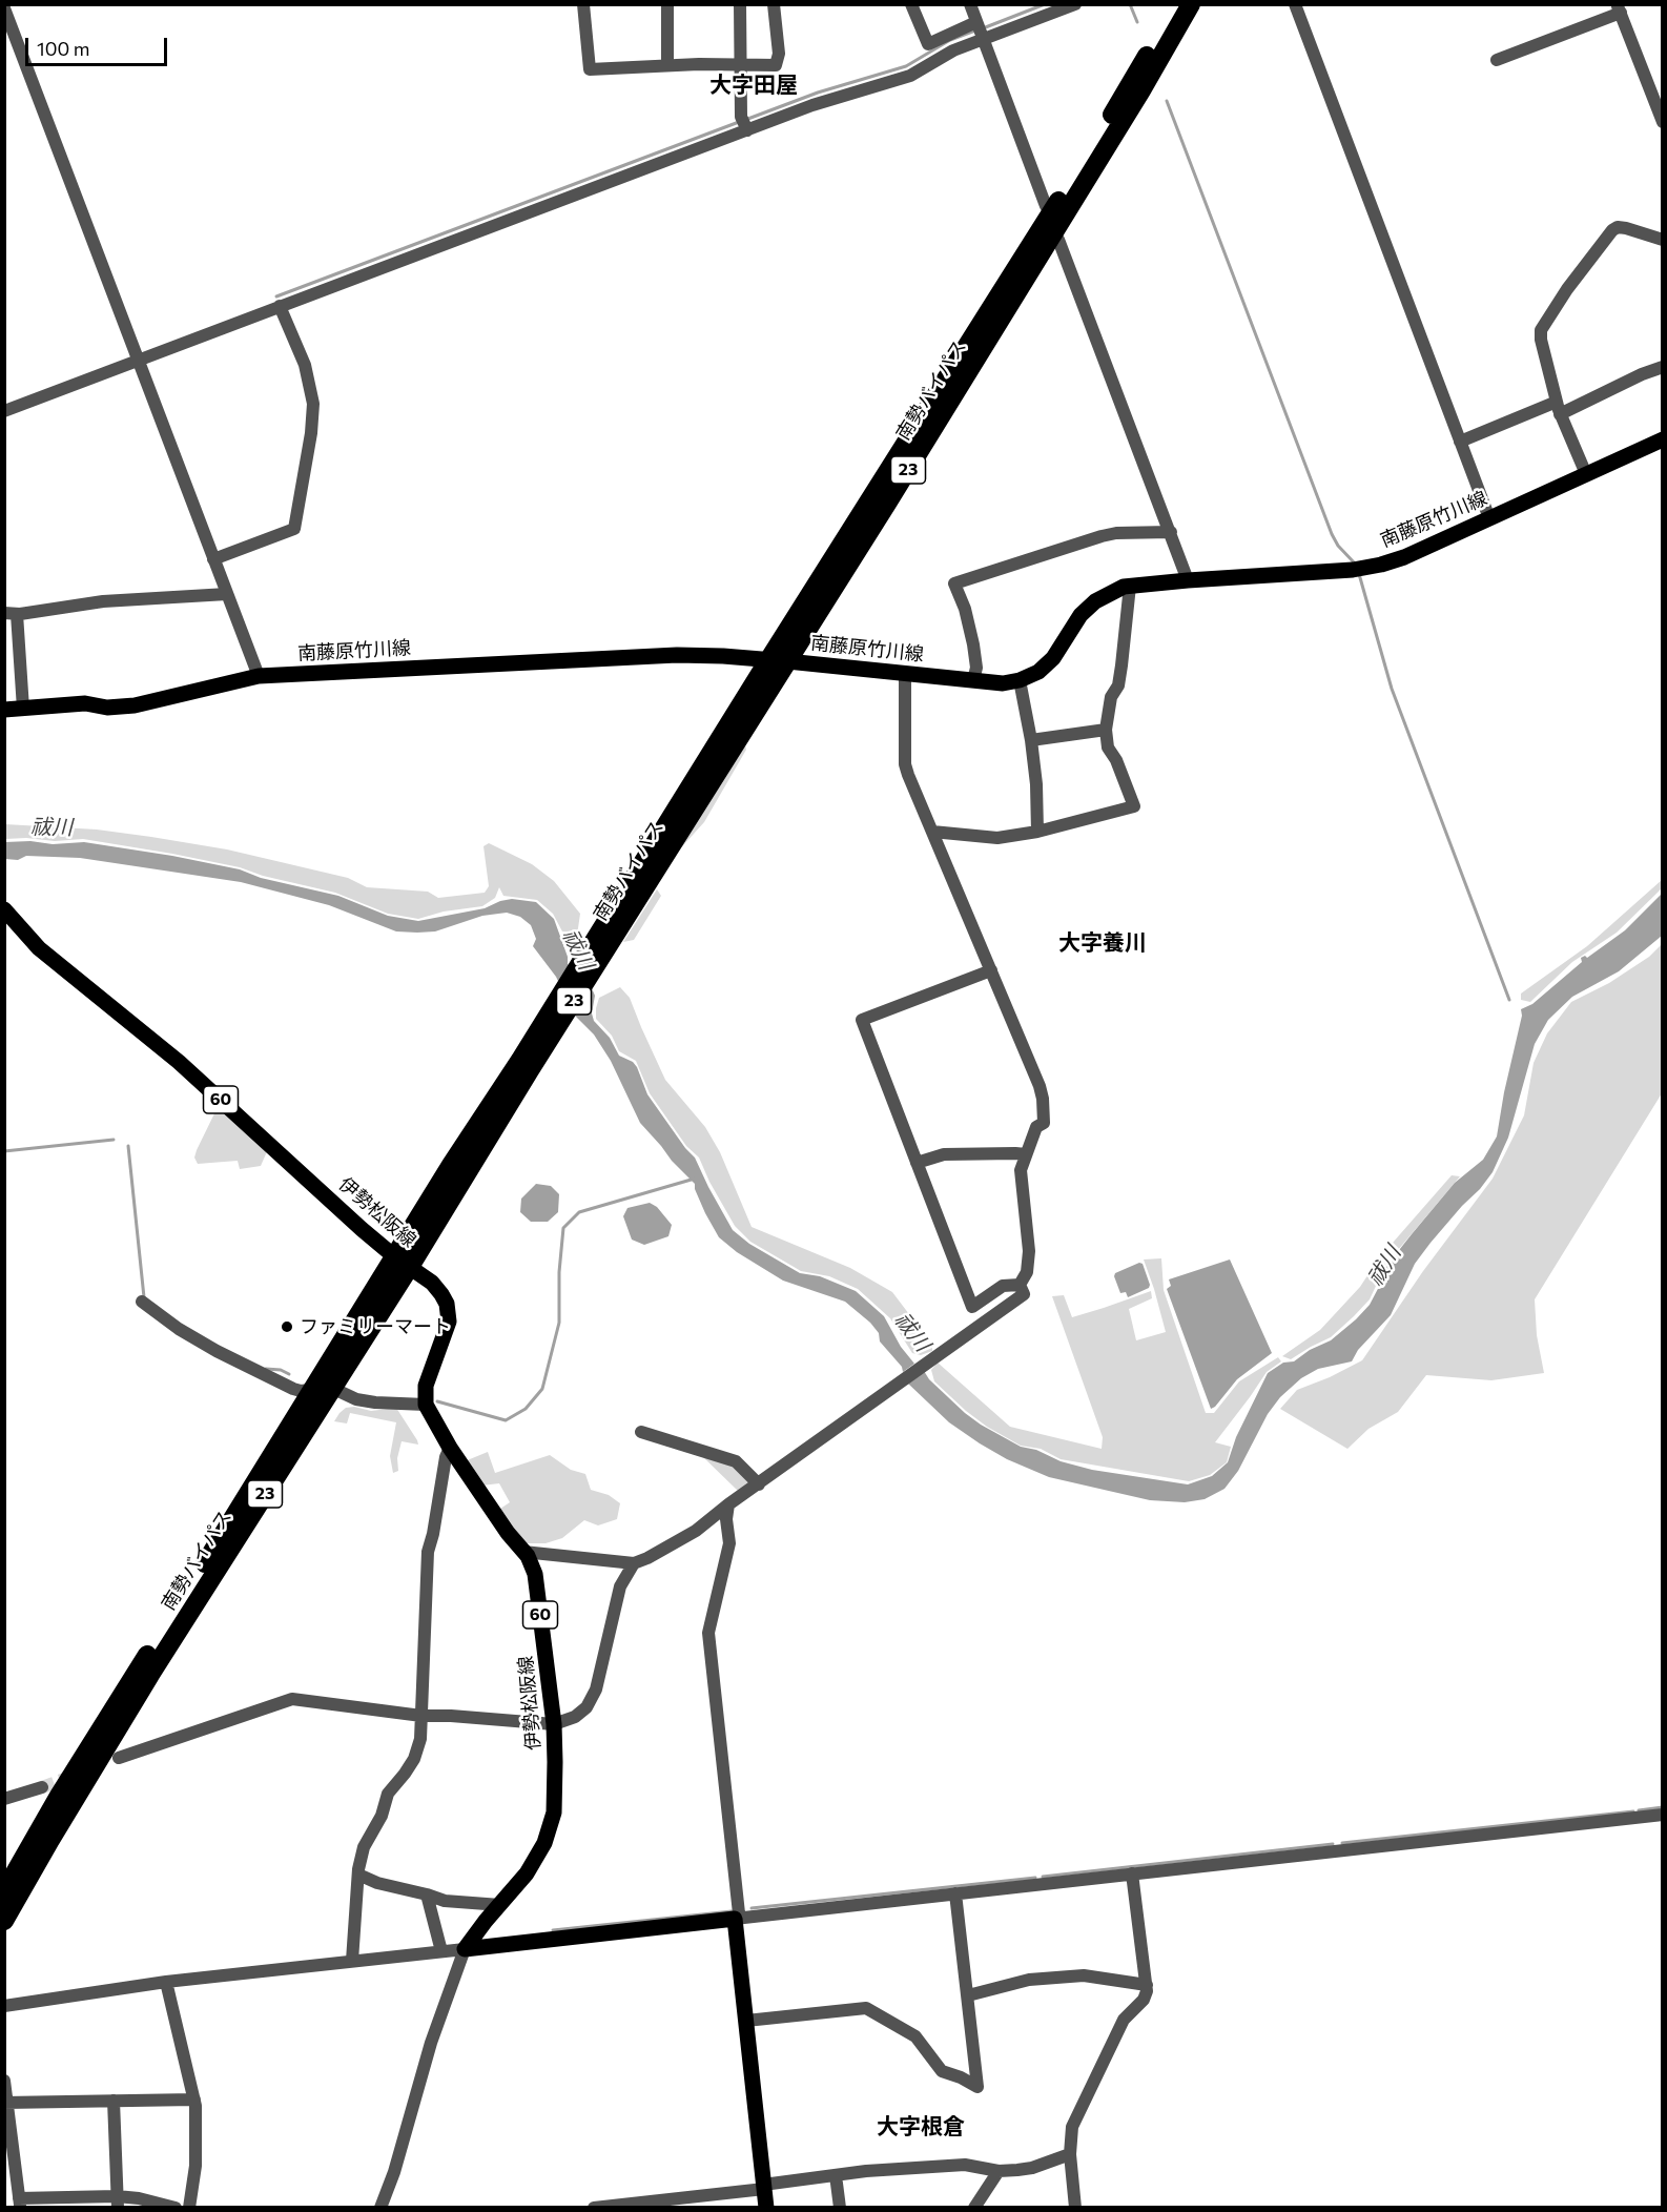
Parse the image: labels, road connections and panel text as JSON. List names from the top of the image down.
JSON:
{
  "streets": {
    "highway": ["南勢バイパス", "23"],
    "main road": ["南藤原竹川線", "60", "伊勢松阪線"]
  },
  "crossings": [
    ["南勢バイパス", "南藤原竹川線"],
    ["南勢バイパス", "伊勢松阪線"]
  ],
  "districts": ["大字田屋", "大字養川", "大字根倉"],
  "water": ["祓川"],
  "places": ["ファミリーマート"],
  "scale_bar": "100 m"
}
